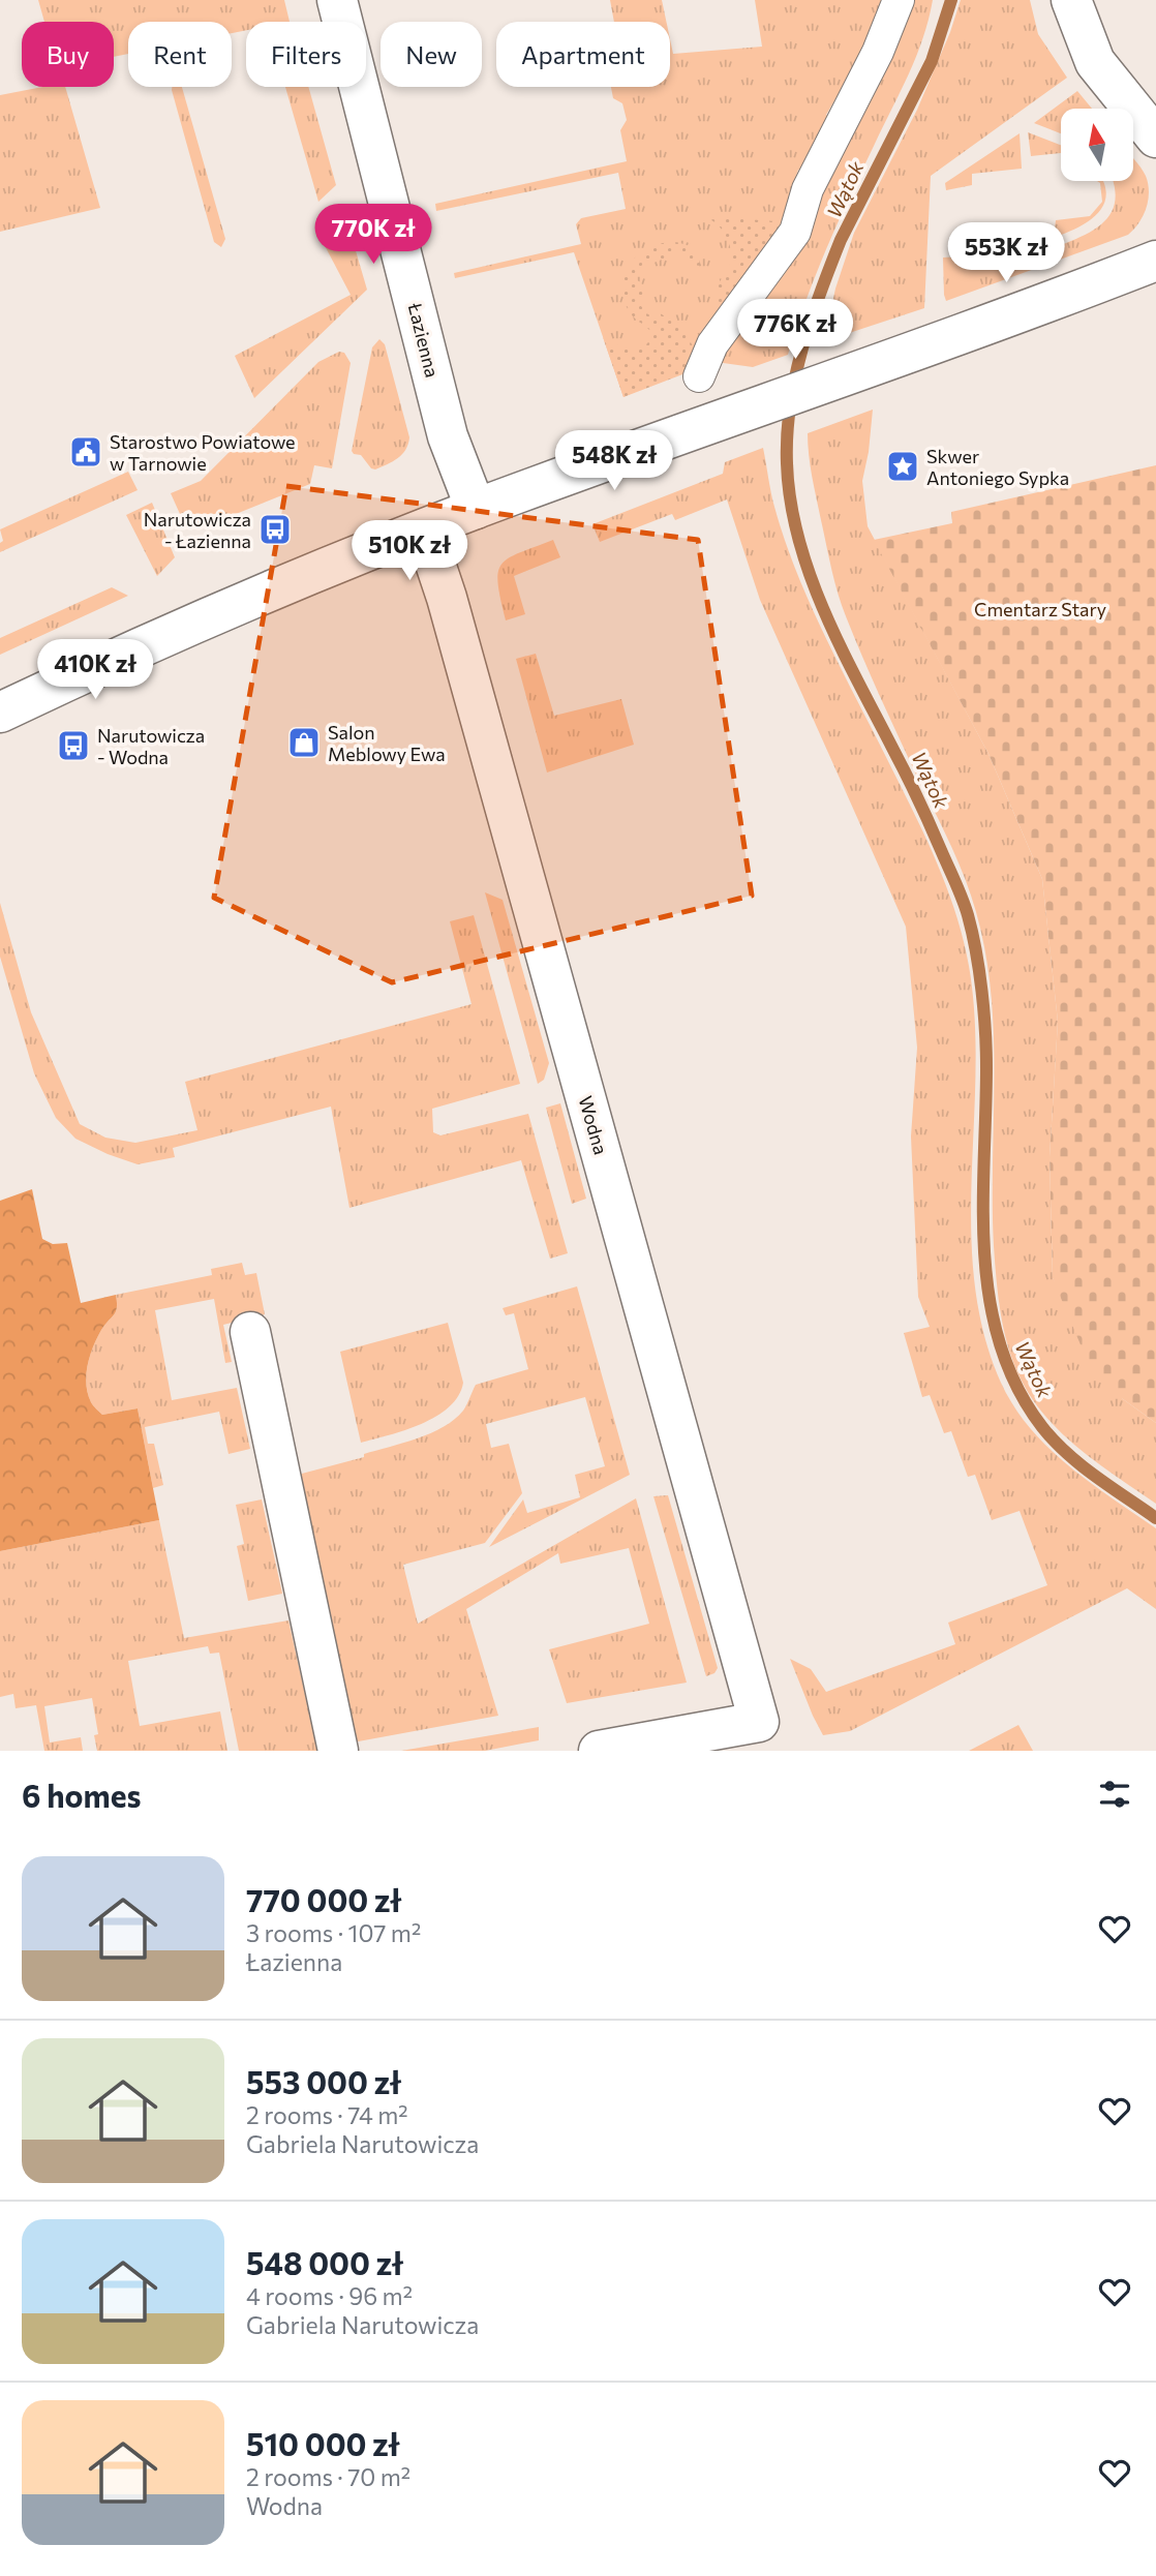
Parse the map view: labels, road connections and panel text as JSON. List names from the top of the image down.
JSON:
{
  "streets": {
    "street": ["Łazienna", "Wodna"]
  },
  "water": ["Wątok"],
  "parks": ["Cmentarz Stary"],
  "places": {
    "public building": ["Starostwo Powiatowe w Tarnowie"],
    "place": ["Skwer Antoniego Sypka"],
    "bus stop": ["Narutowicza - Łazienna", "Narutowicza - Wodna"],
    "shop": ["Salon Meblowy Ewa"]
  },
  "north": "top",
  "page": {
    "chip": [
      "Buy",
      "Rent",
      "Filters",
      "New",
      "Apartment"
    ],
    "price": [
      "770K zł",
      "553K zł",
      "776K zł",
      "548K zł",
      "510K zł",
      "410K zł"
    ],
    "heading": "6 homes",
    "list": [
      {
        "name": "770 000 zł",
        "note": "3 rooms · 107 m² · Łazienna"
      },
      {
        "name": "553 000 zł",
        "note": "2 rooms · 74 m² · Gabriela Narutowicza"
      },
      {
        "name": "548 000 zł",
        "note": "4 rooms · 96 m² · Gabriela Narutowicza"
      },
      {
        "name": "510 000 zł",
        "note": "2 rooms · 70 m² · Wodna"
      }
    ]
  }
}
